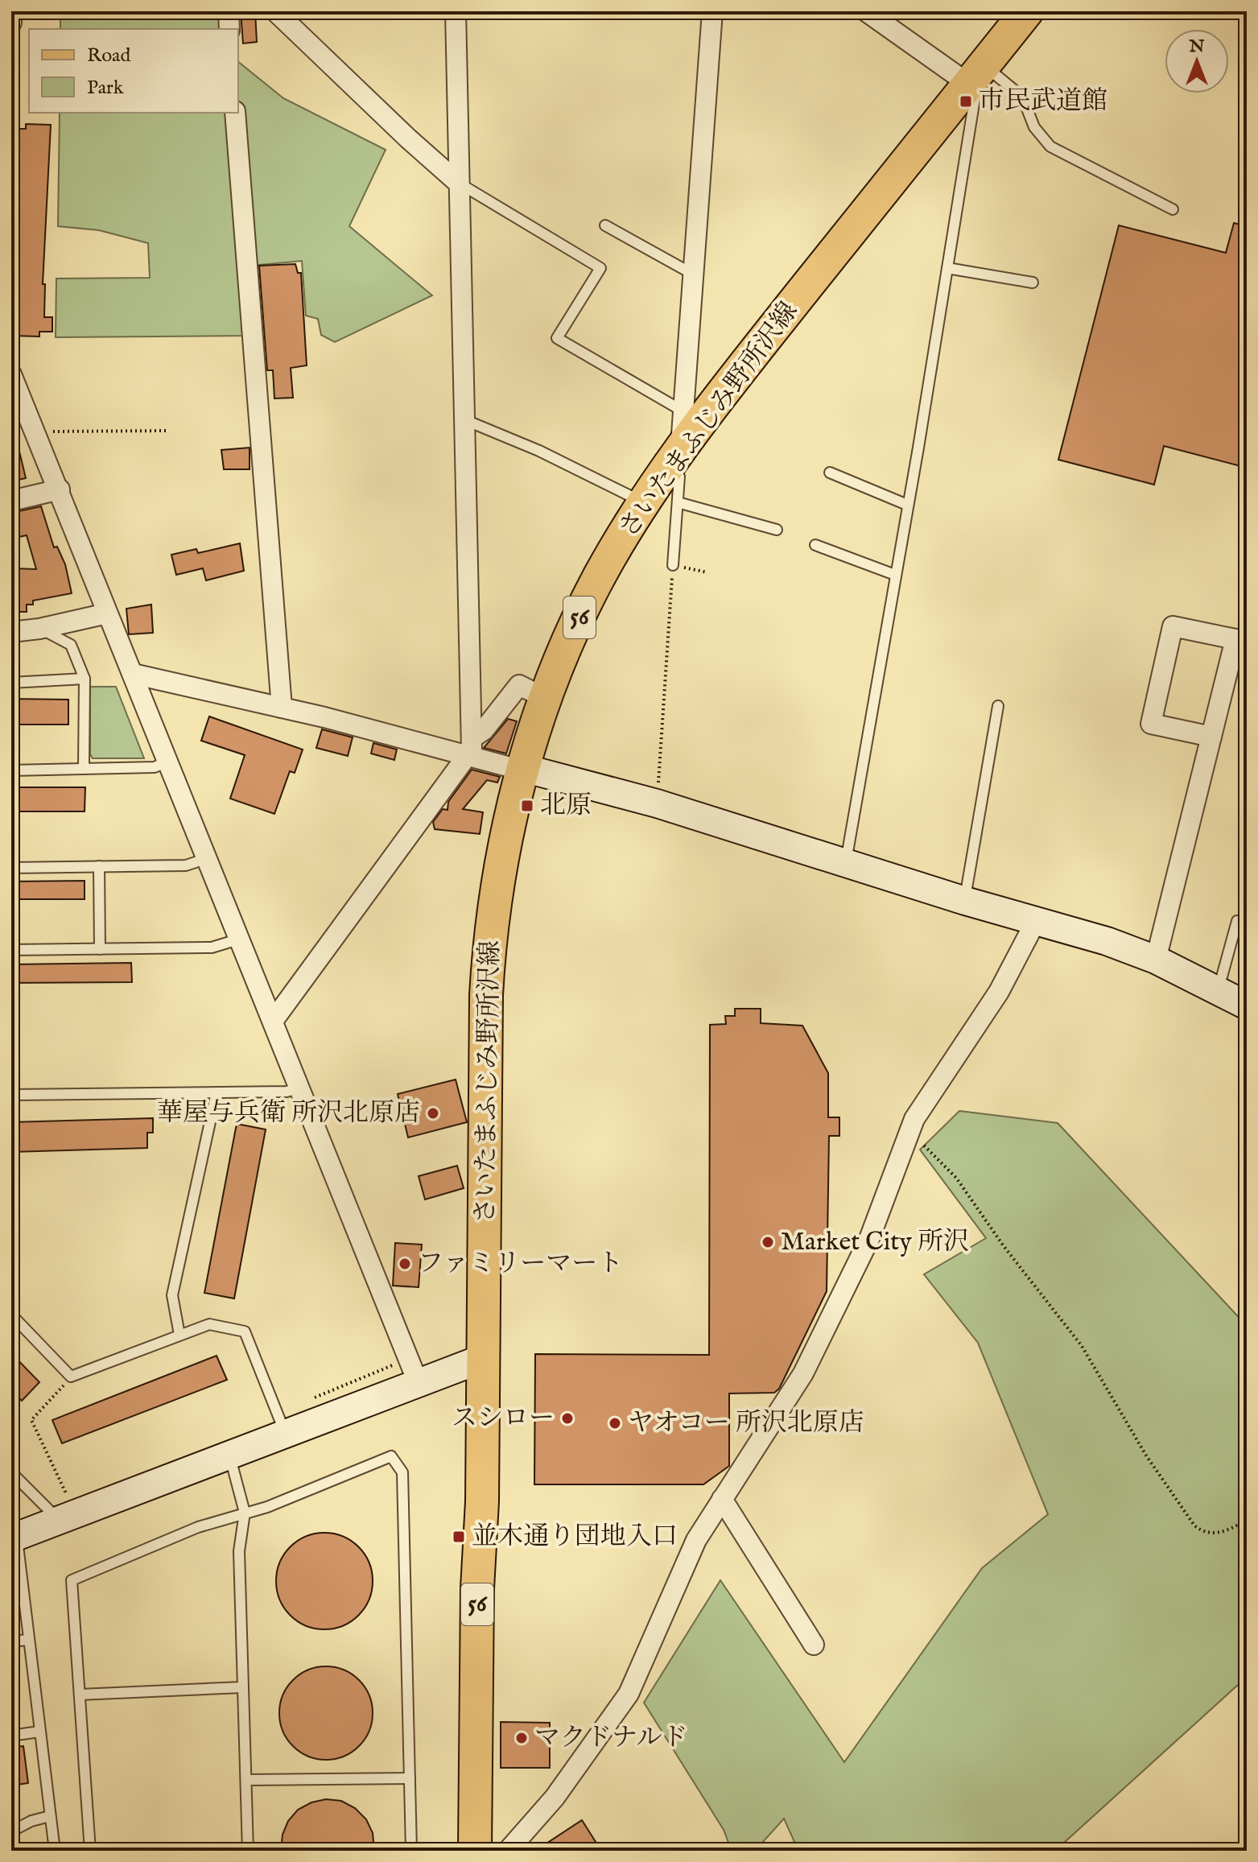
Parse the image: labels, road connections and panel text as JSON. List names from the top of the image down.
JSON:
{
  "streets": {
    "main road": ["さいたまふじみ野所沢線", "56"]
  },
  "places": {
    "transit": ["市民武道館", "北原", "並木通り団地入口"],
    "other": [
      "華屋与兵衛 所沢北原店",
      "Market City 所沢",
      "ファミリーマート",
      "スシロー",
      "ヤオコー 所沢北原店",
      "マクドナルド"
    ]
  },
  "legend": ["Road", "Park"],
  "north": "top"
}
